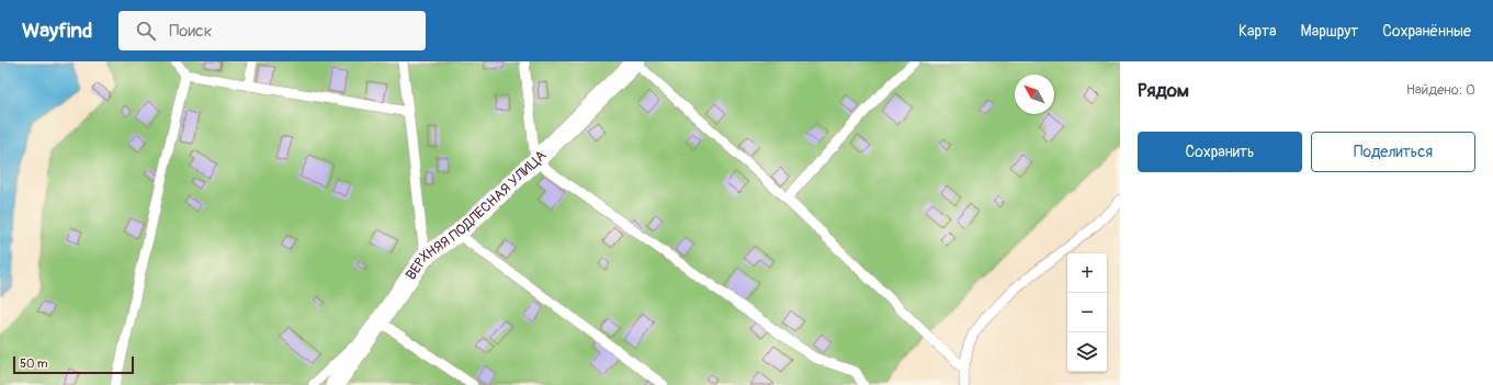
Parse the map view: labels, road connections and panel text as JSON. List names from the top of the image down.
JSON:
{
  "streets": {
    "street": ["ВЕРХНЯЯ ПОДЛЕСНАЯ УЛИЦА"]
  },
  "scale_bar": "50 m",
  "north": "top left",
  "page": {
    "header": "Wayfind",
    "search": "Поиск",
    "nav": ["Карта", "Маршрут", "Сохранённые"],
    "heading": ["Рядом", "Найдено: 0"],
    "buttons": ["Сохранить", "Поделиться"],
    "map_buttons": ["+", "−"],
    "scale": "50 m"
  }
}
